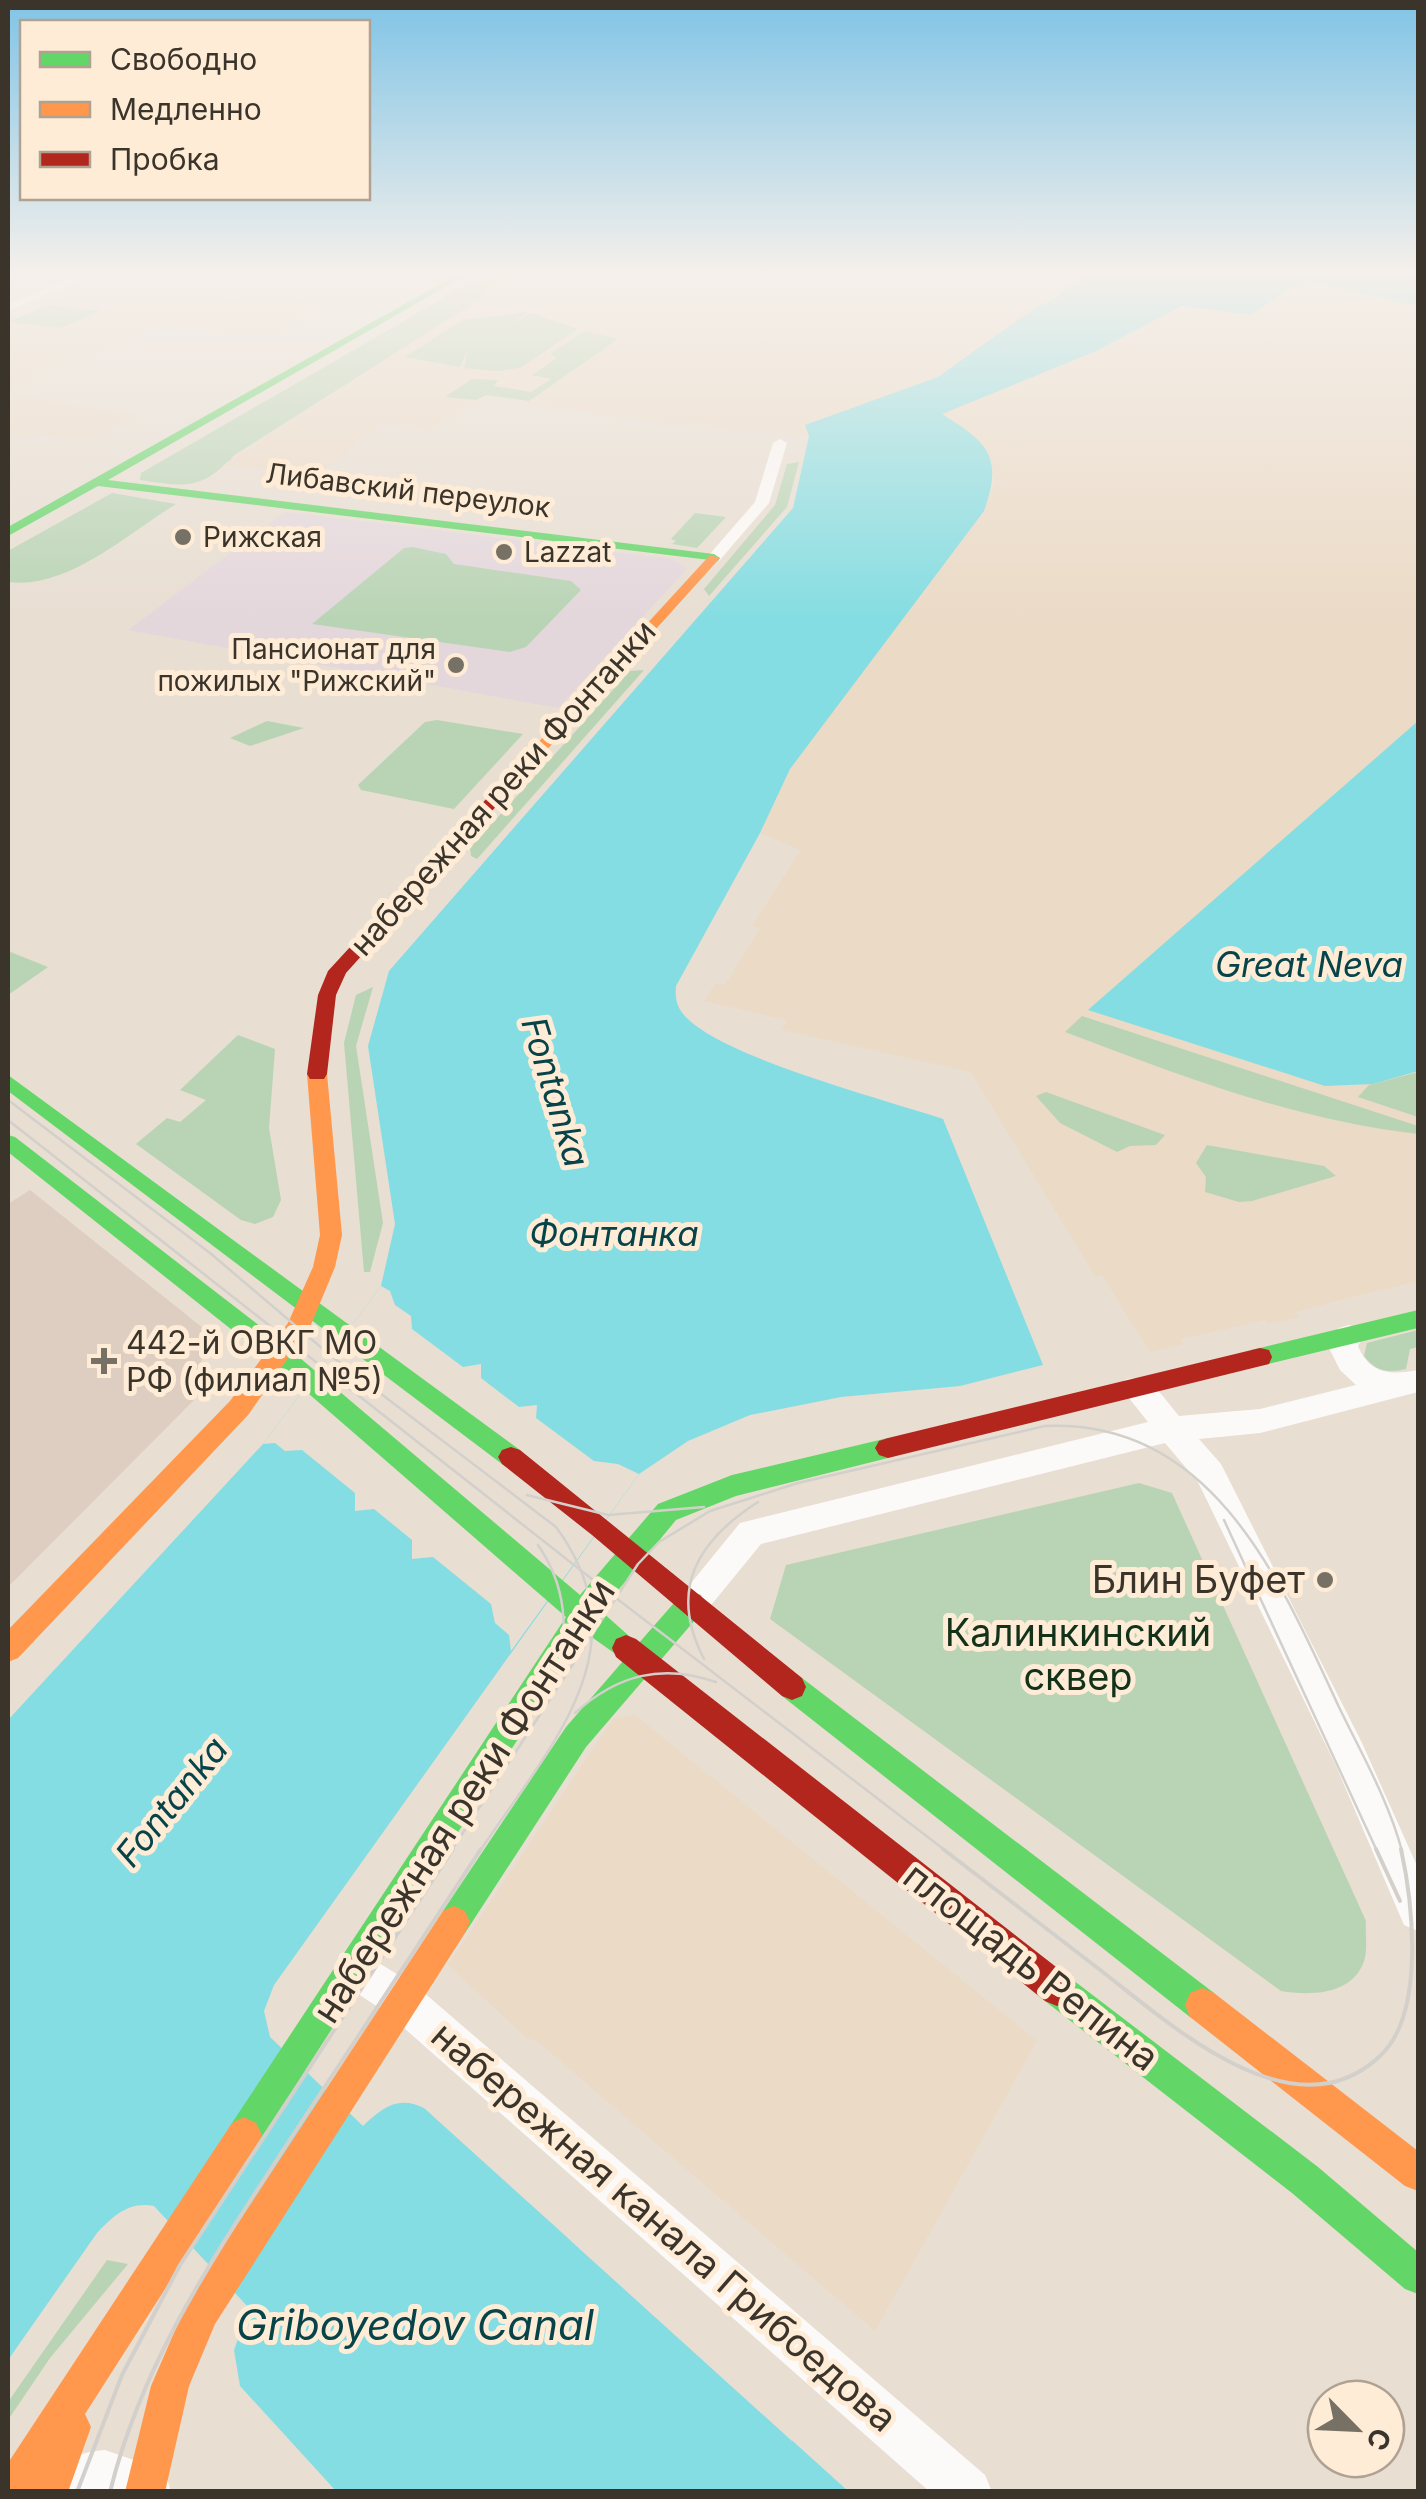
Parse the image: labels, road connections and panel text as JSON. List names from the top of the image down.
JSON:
{
  "streets": {
    "street": [
      "Либавский переулок",
      "набережная реки Фонтанки",
      "площадь Репина",
      "набережная канала Грибоедова"
    ]
  },
  "crossings": [
    ["Либавский переулок", "набережная реки Фонтанки"],
    ["набережная реки Фонтанки", "площадь Репина"],
    ["набережная реки Фонтанки", "набережная канала Грибоедова"]
  ],
  "water": [
    "Great Neva",
    "Fontanka",
    "Фонтанка",
    "Griboyedov Canal"
  ],
  "parks": ["Калинкинский сквер"],
  "places": {
    "other": [
      "Рижская",
      "Lazzat",
      "Пансионат для пожилых \"Рижский\"",
      "Блин Буфет"
    ],
    "health": ["442-й ОВКГ МО РФ (филиал №5)"]
  },
  "legend": ["Свободно", "Медленно", "Пробка"],
  "north": "bottom right"
}
